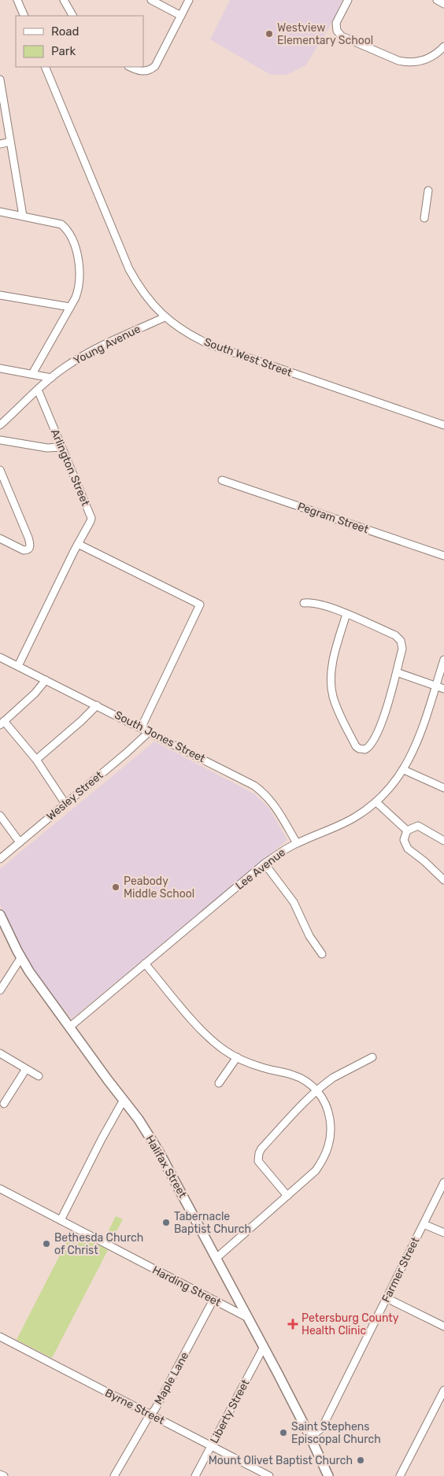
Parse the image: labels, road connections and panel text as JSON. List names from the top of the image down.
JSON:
{
  "streets": {
    "main road": ["Halifax Street"],
    "street": [
      "Young Avenue",
      "South West Street",
      "Arlington Street",
      "Pegram Street",
      "South Jones Street",
      "Wesley Street",
      "Lee Avenue",
      "Farmer Street",
      "Harding Street",
      "Maple Lane",
      "Byrne Street",
      "Liberty Street"
    ]
  },
  "crossings": [
    ["Young Avenue", "South West Street"],
    ["Young Avenue", "Arlington Street"],
    ["South Jones Street", "Wesley Street"],
    ["South Jones Street", "Lee Avenue"],
    ["Lee Avenue", "Halifax Street"],
    ["Halifax Street", "Farmer Street"],
    ["Halifax Street", "Harding Street"],
    ["Halifax Street", "Liberty Street"],
    ["Harding Street", "Maple Lane"],
    ["Maple Lane", "Byrne Street"],
    ["Byrne Street", "Liberty Street"]
  ],
  "places": {
    "other": [
      "Westview Elementary School",
      "Peabody Middle School",
      "Tabernacle Baptist Church",
      "Bethesda Church of Christ",
      "Saint Stephens Episcopal Church",
      "Mount Olivet Baptist Church"
    ],
    "health": ["Petersburg County Health Clinic"]
  },
  "legend": ["Road", "Park"]
}
